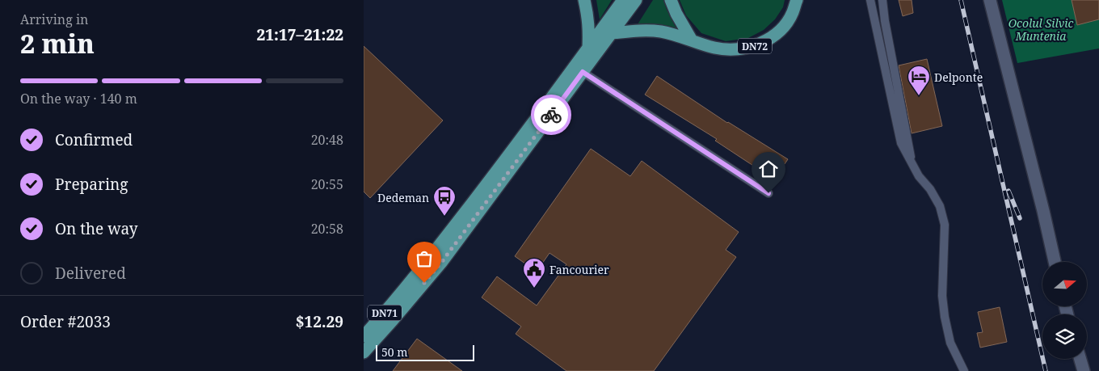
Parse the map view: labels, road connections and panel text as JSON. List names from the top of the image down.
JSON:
{
  "streets": {
    "main road": ["DN72", "DN71"]
  },
  "parks": ["Ocolul Silvic Muntenia"],
  "places": {
    "hotel": ["Delponte"],
    "bus stop": ["Dedeman"],
    "public building": ["Fancourier"]
  },
  "scale_bar": "50 m",
  "north": "right",
  "page": {
    "heading": ["2 min", "Arriving in", "21:17–21:22"],
    "panel": ["Order #2033", "$12.29"],
    "bar": "On the way · 140 m",
    "list": [
      ["Confirmed", "20:48"],
      ["Preparing", "20:55"],
      ["On the way", "20:58"],
      "Delivered"
    ],
    "scale": "50 m"
  }
}
